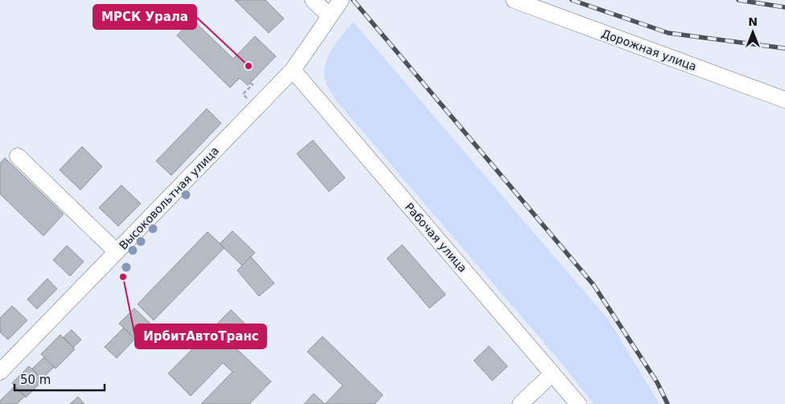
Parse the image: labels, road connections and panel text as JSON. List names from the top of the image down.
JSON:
{
  "streets": {
    "street": ["Дорожная улица", "Высоковольтная улица", "Рабочая улица"]
  },
  "crossings": [
    ["Высоковольтная улица", "Рабочая улица"]
  ],
  "places": ["МРСК Урала", "ИрбитАвтоТранс"],
  "scale_bar": "50 m",
  "north": "top"
}
